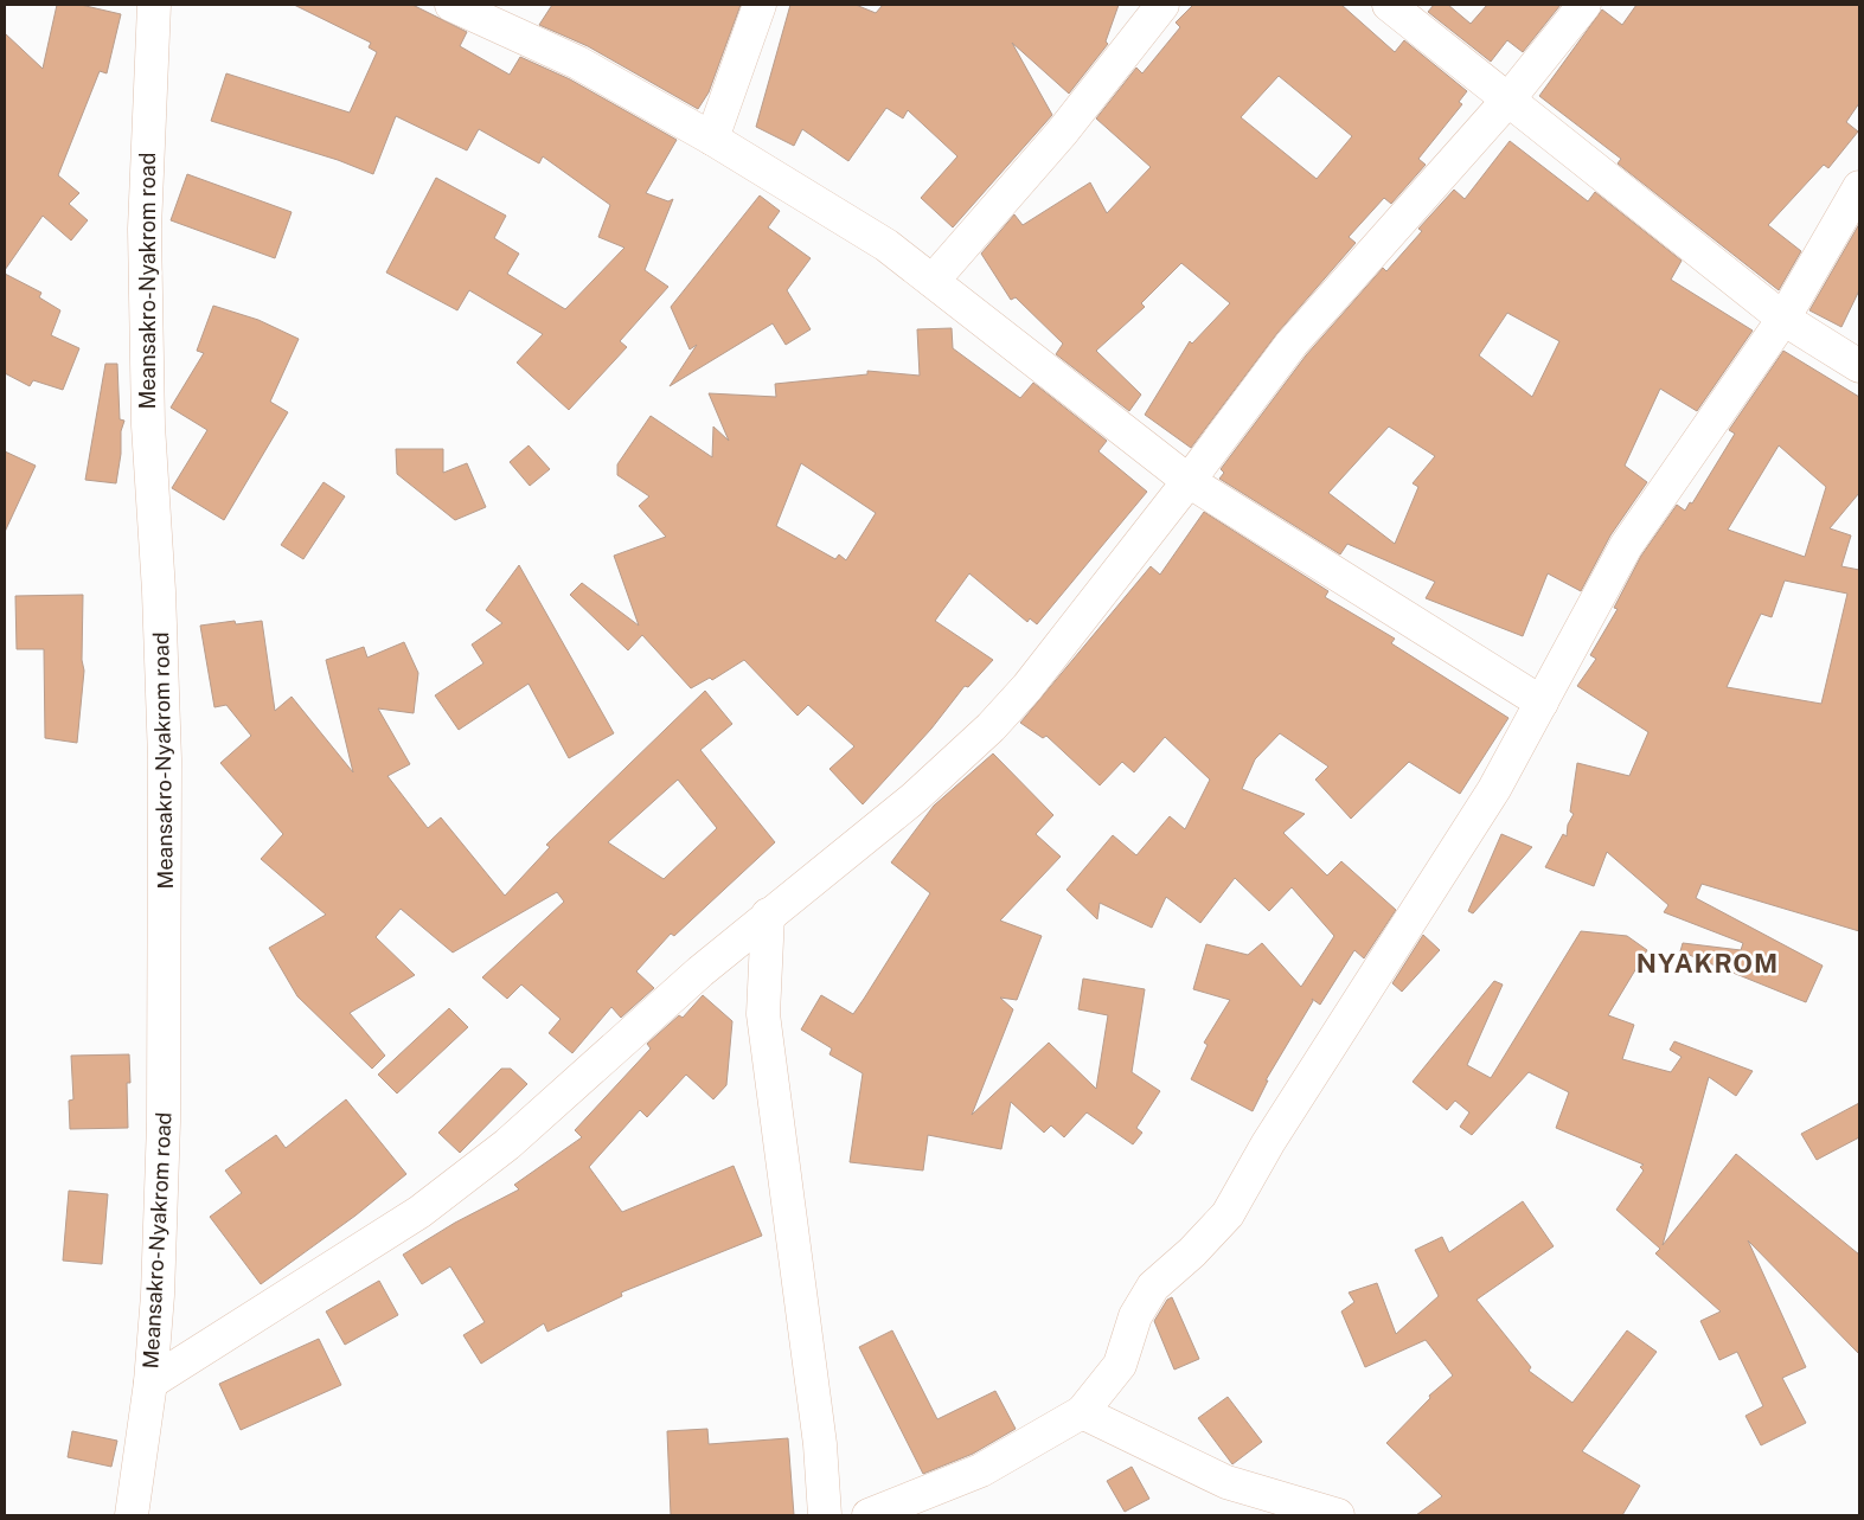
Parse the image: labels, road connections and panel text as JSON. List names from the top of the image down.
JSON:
{
  "streets": {
    "street": ["Meansakro-Nyakrom road"]
  },
  "districts": ["NYAKROM"]
}
